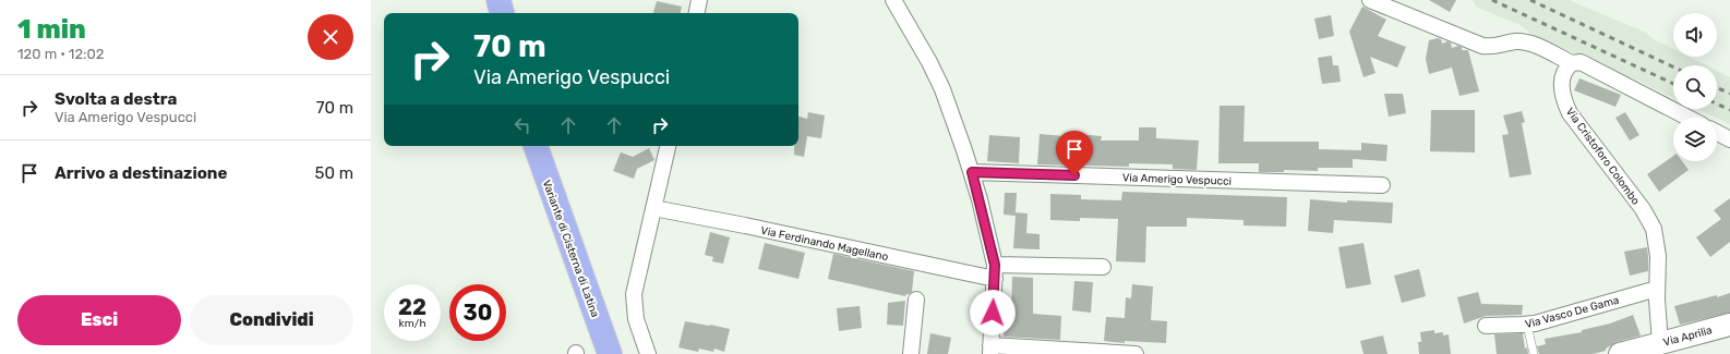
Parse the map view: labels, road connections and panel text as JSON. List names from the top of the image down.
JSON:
{
  "streets": {
    "main road": ["Variante di Cisterna di Latina"],
    "street": [
      "Via Cristoforo Colombo",
      "Via Amerigo Vespucci",
      "Via Ferdinando Magellano",
      "Via Vasco De Gama",
      "Via Aprilia"
    ]
  },
  "crossings": [
    ["Via Cristoforo Colombo", "Via Vasco De Gama"],
    ["Via Cristoforo Colombo", "Via Aprilia"]
  ],
  "page": {
    "heading": ["1 min", "120 m · 12:02"],
    "turn": ["70 m", "Via Amerigo Vespucci"],
    "list": [
      {
        "name": "Svolta a destra",
        "note": "Via Amerigo Vespucci",
        "value": "70 m"
      },
      {
        "name": "Arrivo a destinazione",
        "value": "50 m"
      }
    ],
    "speed": "22 km/h",
    "limit": "30",
    "buttons": ["Esci", "Condividi"]
  }
}
